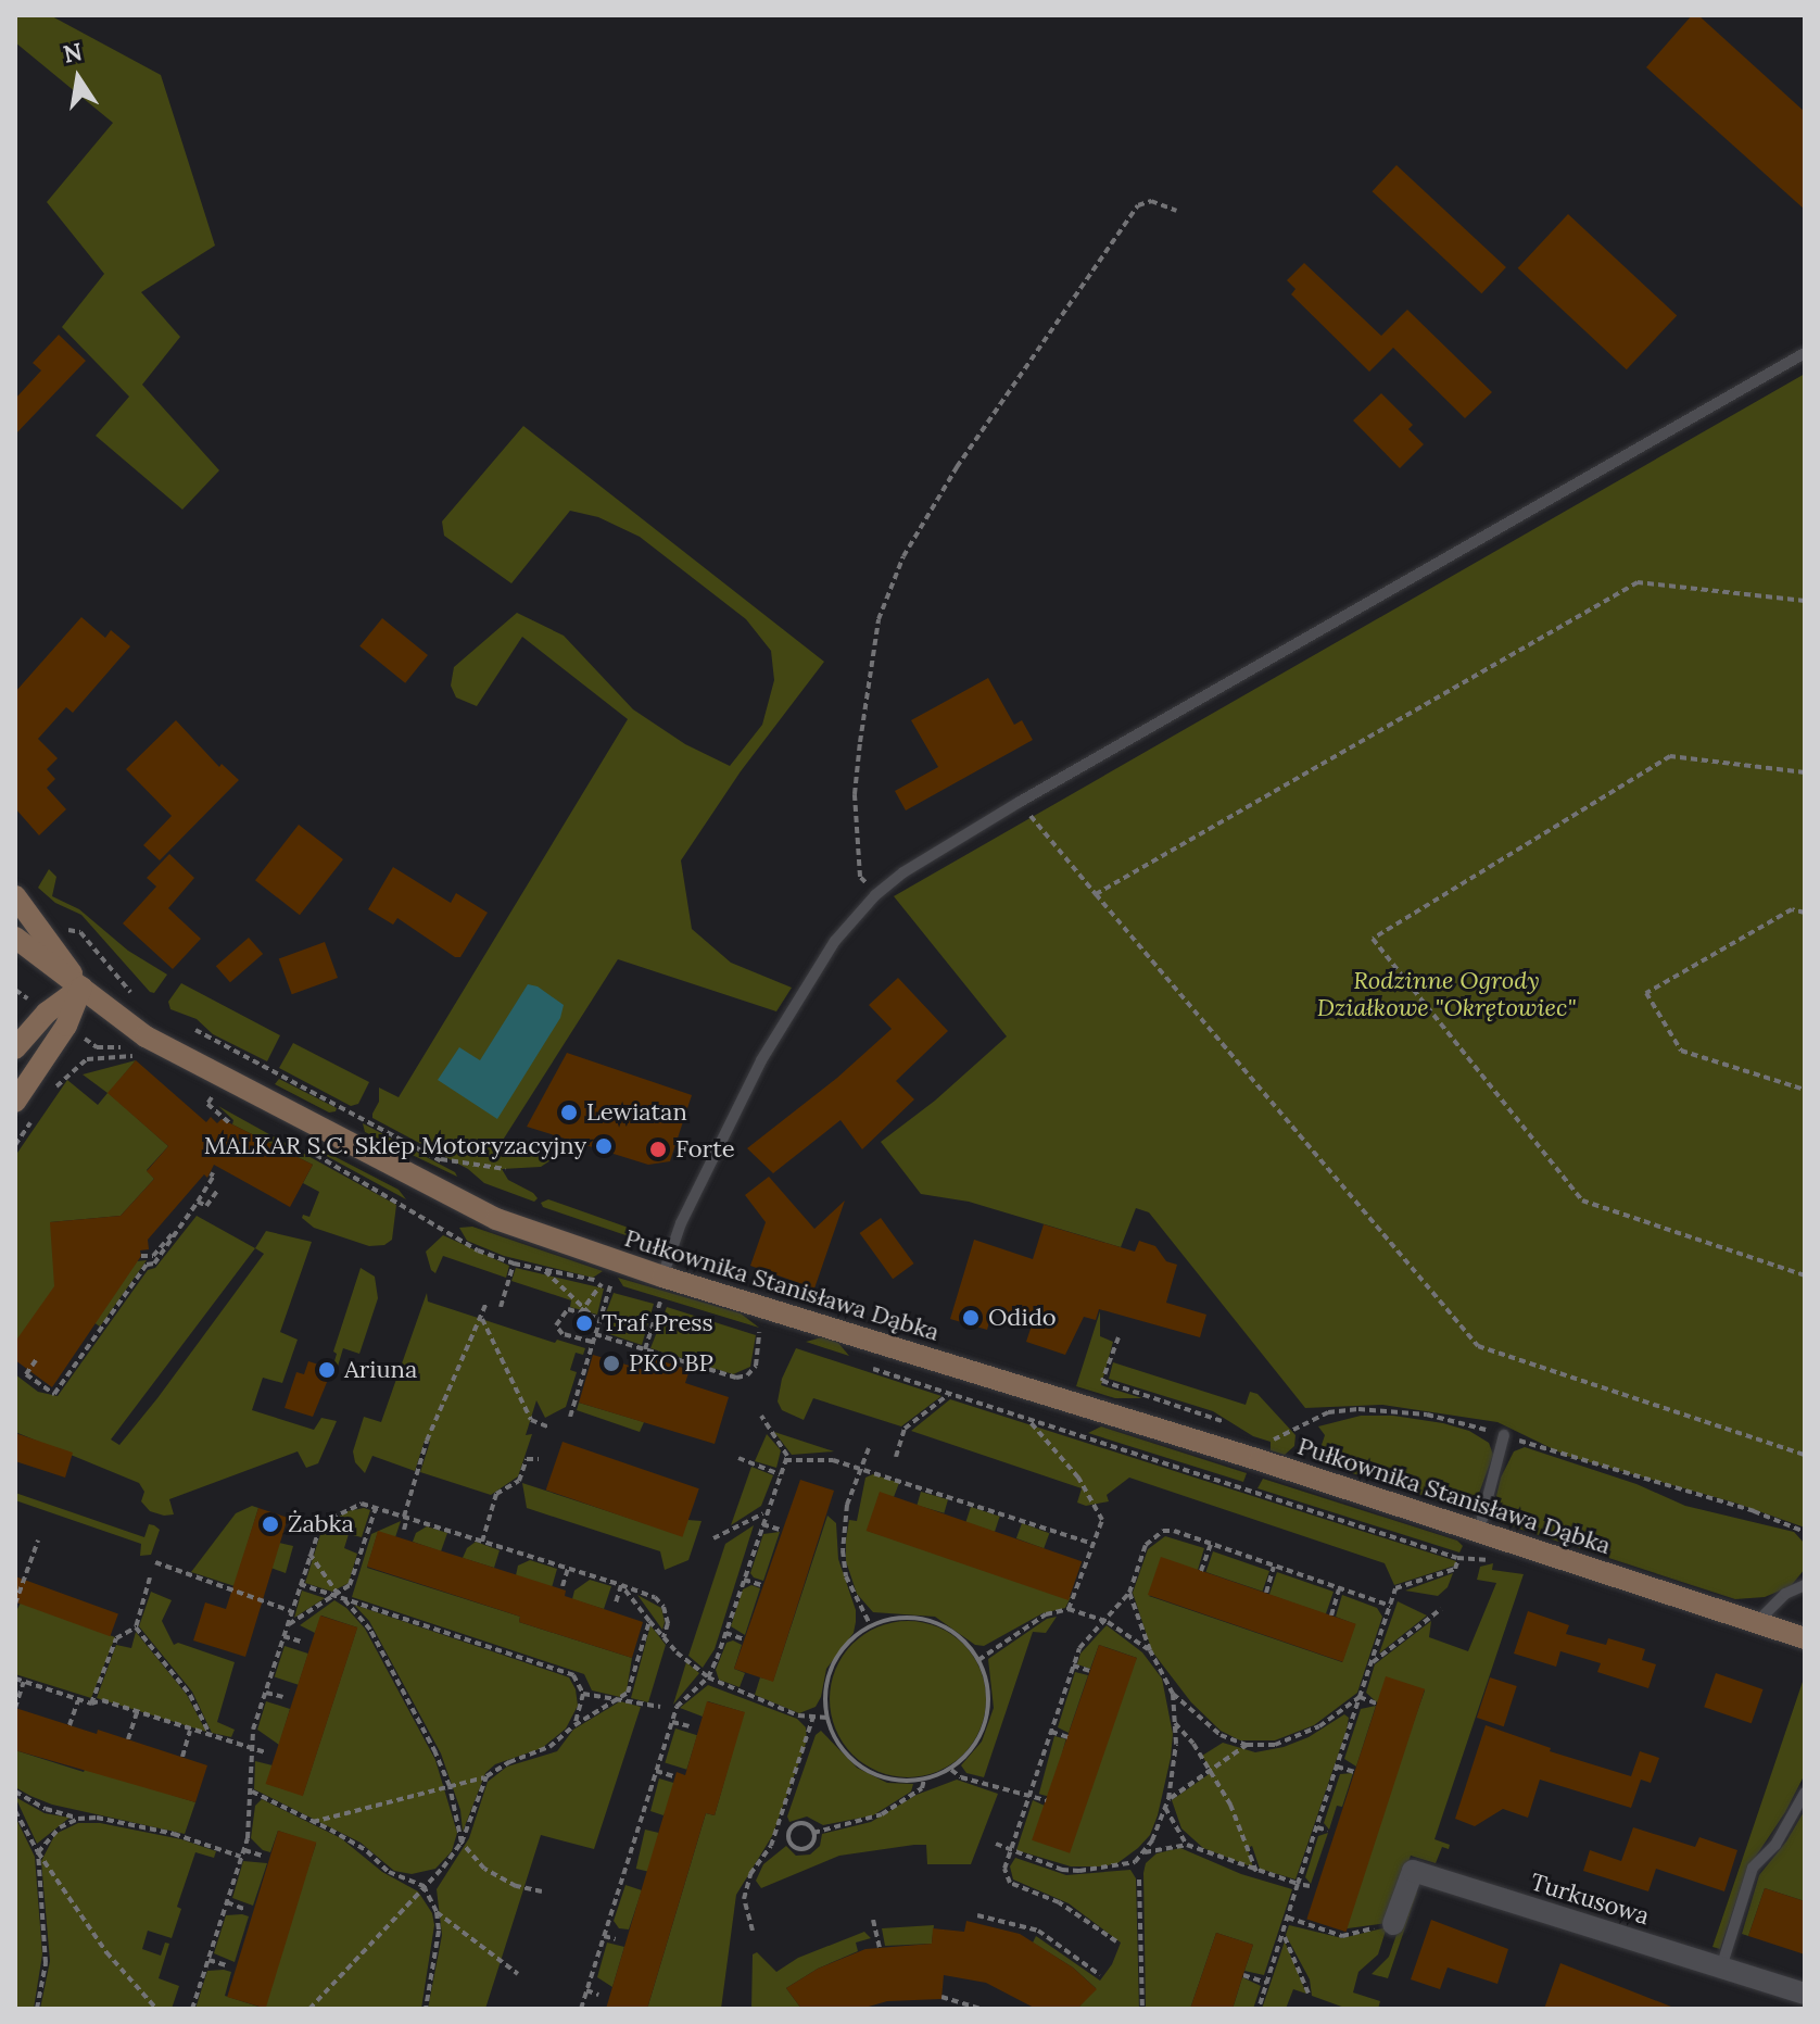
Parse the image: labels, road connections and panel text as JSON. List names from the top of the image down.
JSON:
{
  "streets": {
    "street": ["Pułkownika Stanisława Dąbka", "Turkusowa"]
  },
  "parks": ["Rodzinne Ogrody Działkowe \"Okrętowiec\""],
  "places": [
    "Lewiatan",
    "MALKAR S.C. Sklep Motoryzacyjny",
    "Forte",
    "Odido",
    "Traf Press",
    "PKO BP",
    "Ariuna",
    "Żabka"
  ],
  "north": "top"
}
